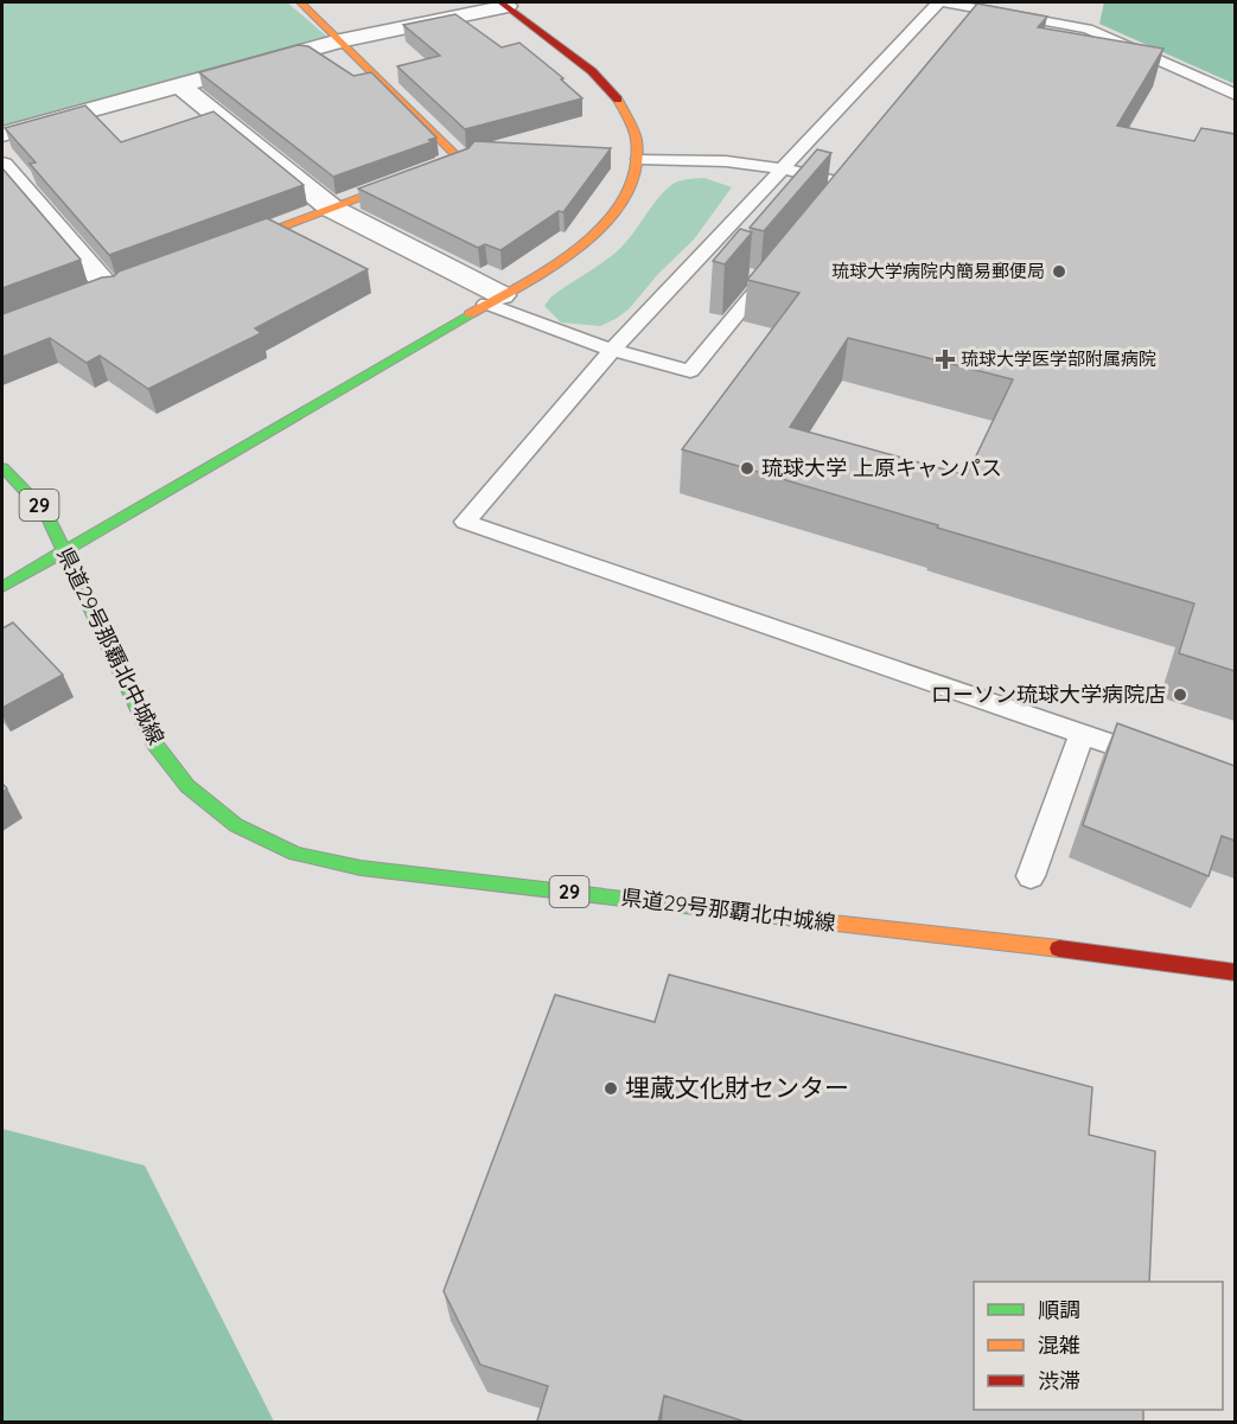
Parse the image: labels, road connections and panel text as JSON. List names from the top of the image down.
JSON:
{
  "streets": {
    "street": ["29", "県道29号那覇北中城線"]
  },
  "places": {
    "other": [
      "琉球大学病院内簡易郵便局",
      "琉球大学 上原キャンパス",
      "ローソン琉球大学病院店",
      "埋蔵文化財センター"
    ],
    "health": ["琉球大学医学部附属病院"]
  },
  "legend": ["順調", "混雑", "渋滞"]
}
